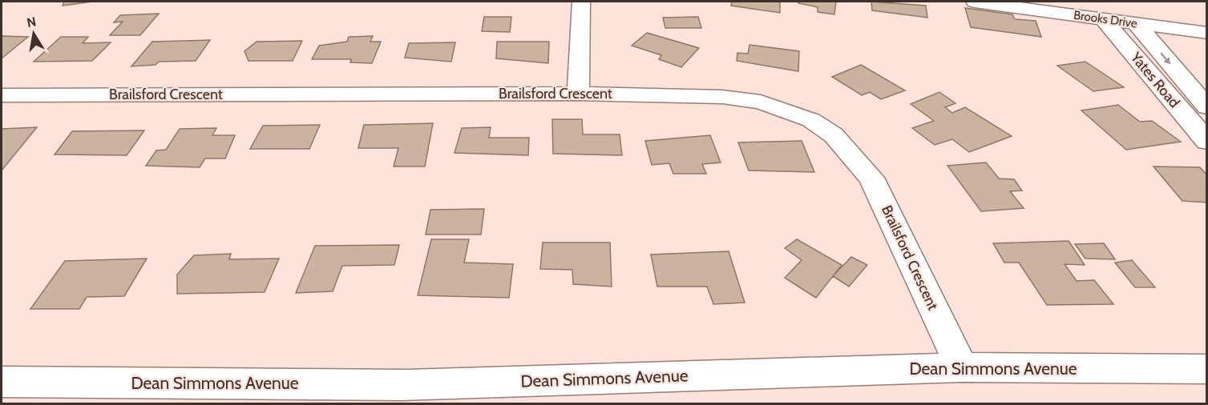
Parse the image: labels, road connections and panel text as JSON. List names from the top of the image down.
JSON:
{
  "streets": {
    "street": [
      "Brooks Drive",
      "Yates Road",
      "Brailsford Crescent",
      "Dean Simmons Avenue"
    ]
  },
  "crossings": [
    ["Brooks Drive", "Yates Road"],
    ["Brailsford Crescent", "Dean Simmons Avenue"]
  ],
  "north": "top"
}
